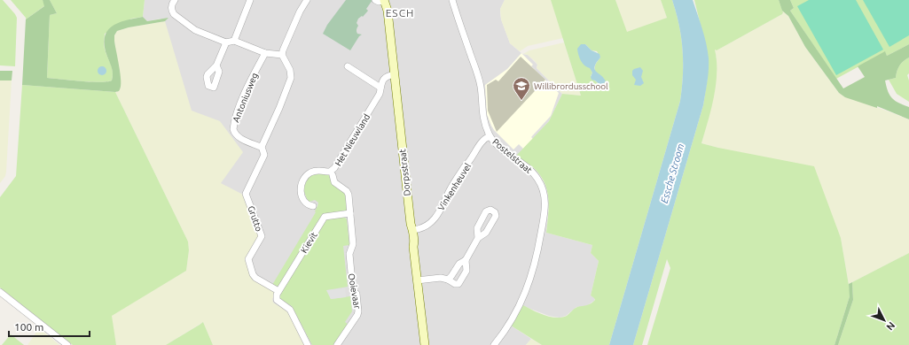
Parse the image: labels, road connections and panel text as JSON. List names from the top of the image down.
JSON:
{
  "streets": {
    "street": [
      "Antoniusweg",
      "Het Nieuwland",
      "Postelstraat",
      "Dorpsstraat",
      "Vinkenheuvel",
      "Grutto",
      "Kievit",
      "Ooievaar"
    ]
  },
  "crossings": [
    ["Antoniusweg", "Grutto"],
    ["Het Nieuwland", "Dorpsstraat"],
    ["Postelstraat", "Vinkenheuvel"],
    ["Dorpsstraat", "Vinkenheuvel"],
    ["Grutto", "Kievit"],
    ["Kievit", "Ooievaar"]
  ],
  "districts": ["ESCH"],
  "water": ["Essche Stroom"],
  "places": {
    "school or university": ["Willibrordusschool"]
  },
  "scale_bar": "100 m",
  "north": "bottom right"
}
